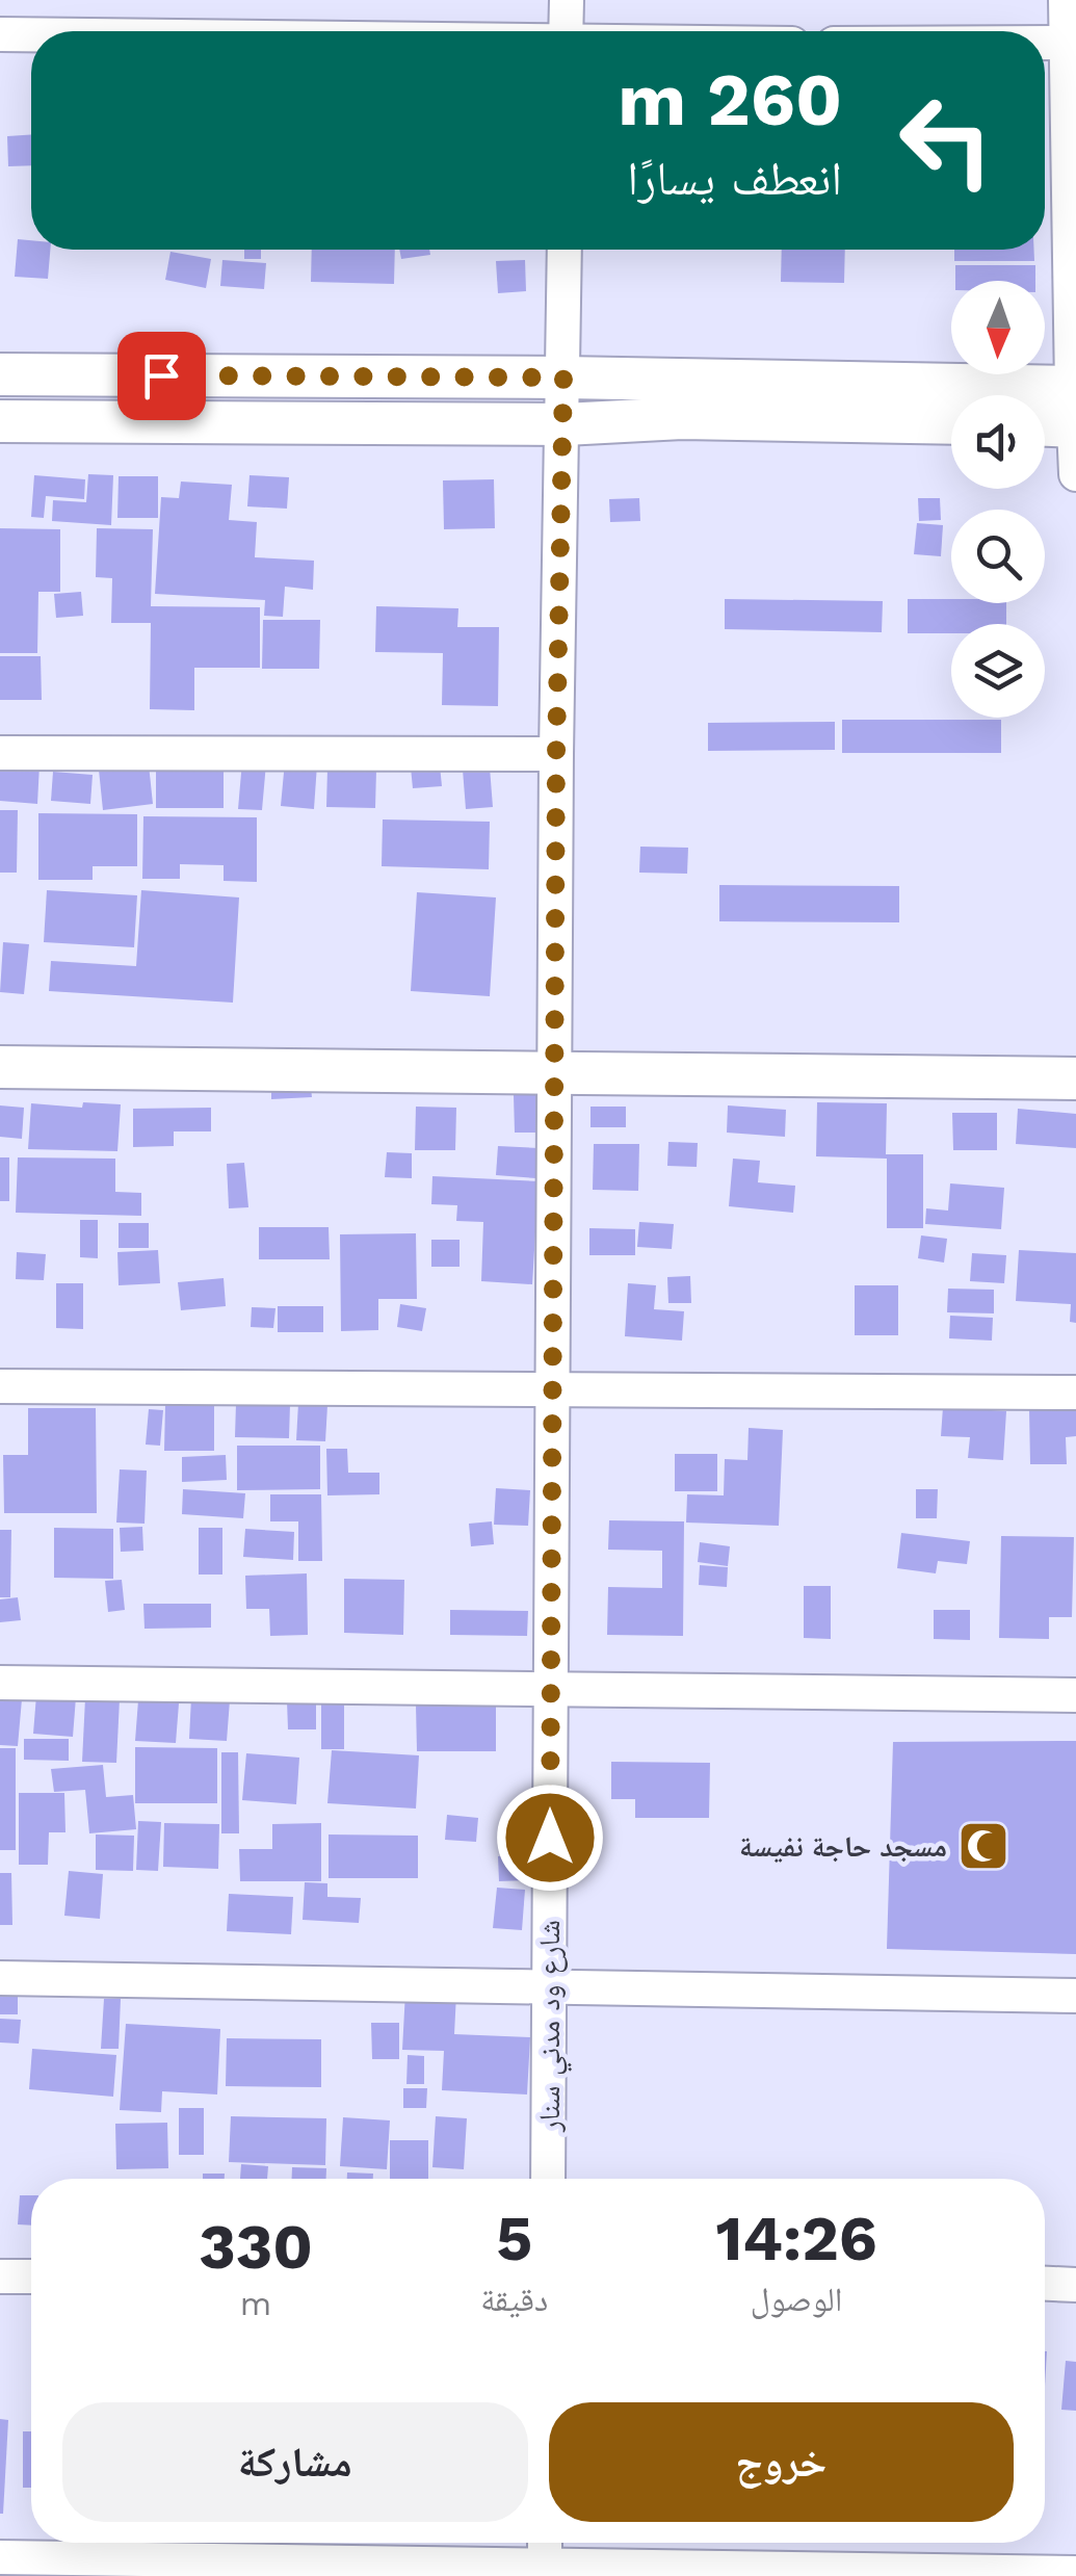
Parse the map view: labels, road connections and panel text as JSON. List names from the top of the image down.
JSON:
{
  "streets": {
    "street": ["شارع ود مدني سنار"]
  },
  "places": {
    "mosque": ["مسجد حاجة نفيسة"]
  },
  "north": "bottom",
  "page": {
    "turn": ["260 m", "انعطف يسارًا"],
    "eta": [
      "14:26",
      "الوصول",
      "5",
      "دقيقة",
      "330",
      "m"
    ],
    "buttons": ["خروج", "مشاركة"]
  }
}
